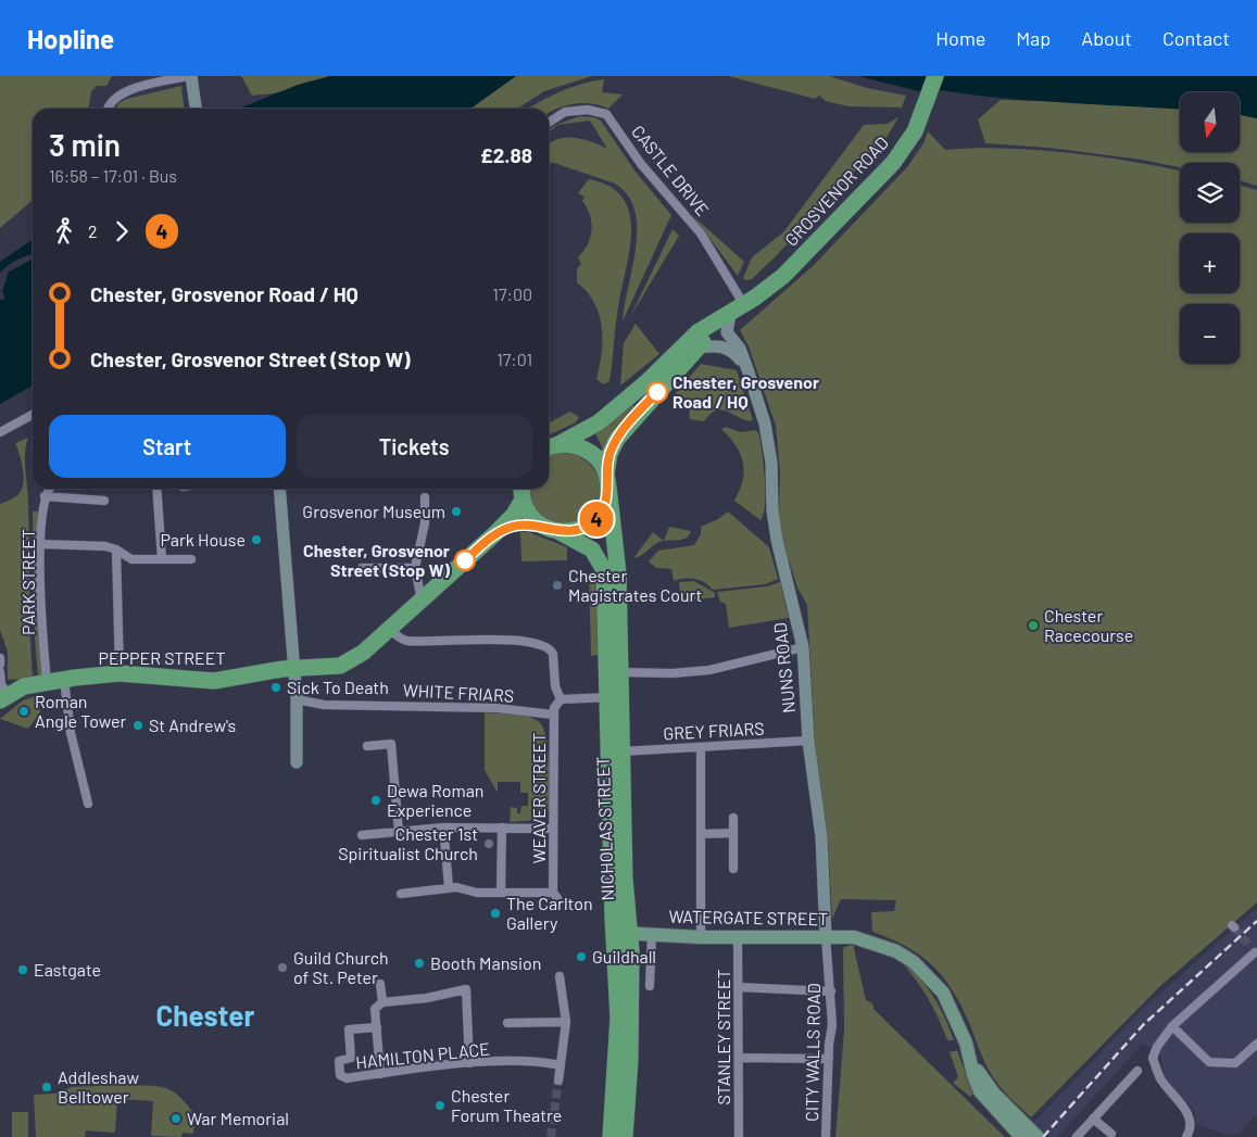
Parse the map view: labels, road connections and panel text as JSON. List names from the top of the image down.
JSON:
{
  "streets": {
    "highway": ["GROSVENOR ROAD", "PEPPER STREET", "NICHOLAS STREET"],
    "main road": ["WATERGATE STREET"],
    "street": [
      "CASTLE DRIVE",
      "PARK STREET",
      "NUNS ROAD",
      "WHITE FRIARS",
      "GREY FRIARS",
      "WEAVER STREET",
      "STANLEY STREET",
      "CITY WALLS ROAD",
      "HAMILTON PLACE"
    ]
  },
  "crossings": [
    ["CASTLE DRIVE", "GROSVENOR ROAD"],
    ["CASTLE DRIVE", "NUNS ROAD"],
    ["GROSVENOR ROAD", "NUNS ROAD"],
    ["GROSVENOR ROAD", "NICHOLAS STREET"],
    ["PARK STREET", "PEPPER STREET"],
    ["NUNS ROAD", "GREY FRIARS"],
    ["NUNS ROAD", "WATERGATE STREET"],
    ["NUNS ROAD", "CITY WALLS ROAD"],
    ["WHITE FRIARS", "WEAVER STREET"],
    ["GREY FRIARS", "NICHOLAS STREET"],
    ["NICHOLAS STREET", "WATERGATE STREET"],
    ["WATERGATE STREET", "STANLEY STREET"],
    ["WATERGATE STREET", "CITY WALLS ROAD"]
  ],
  "districts": ["Chester"],
  "places": [
    "Chester, Grosvenor Road / HQ",
    "Grosvenor Museum",
    "Park House",
    "Chester, Grosvenor Street (Stop W)",
    "Chester Magistrates Court",
    "Chester Racecourse",
    "Sick To Death",
    "Roman Angle Tower",
    "St Andrew's",
    "Dewa Roman Experience",
    "Chester 1st Spiritualist Church",
    "The Carlton Gallery",
    "Guildhall",
    "Booth Mansion",
    "Guild Church of St. Peter",
    "Eastgate",
    "Addleshaw Belltower",
    "Chester Forum Theatre",
    "War Memorial"
  ],
  "lines": ["bus line 4"],
  "north": "bottom",
  "page": {
    "header": "Hopline",
    "nav": [
      "Home",
      "Map",
      "About",
      "Contact"
    ],
    "on_map": "4",
    "map_buttons": ["+", "−"],
    "heading": ["3 min", "16:58 – 17:01 · Bus", "£2.88"],
    "legs": ["2", "4"],
    "list": [
      {
        "name": "Chester, Grosvenor Road / HQ",
        "value": "17:00"
      },
      {
        "name": "Chester, Grosvenor Street (Stop W)",
        "value": "17:01"
      }
    ],
    "buttons": ["Start", "Tickets"]
  }
}
